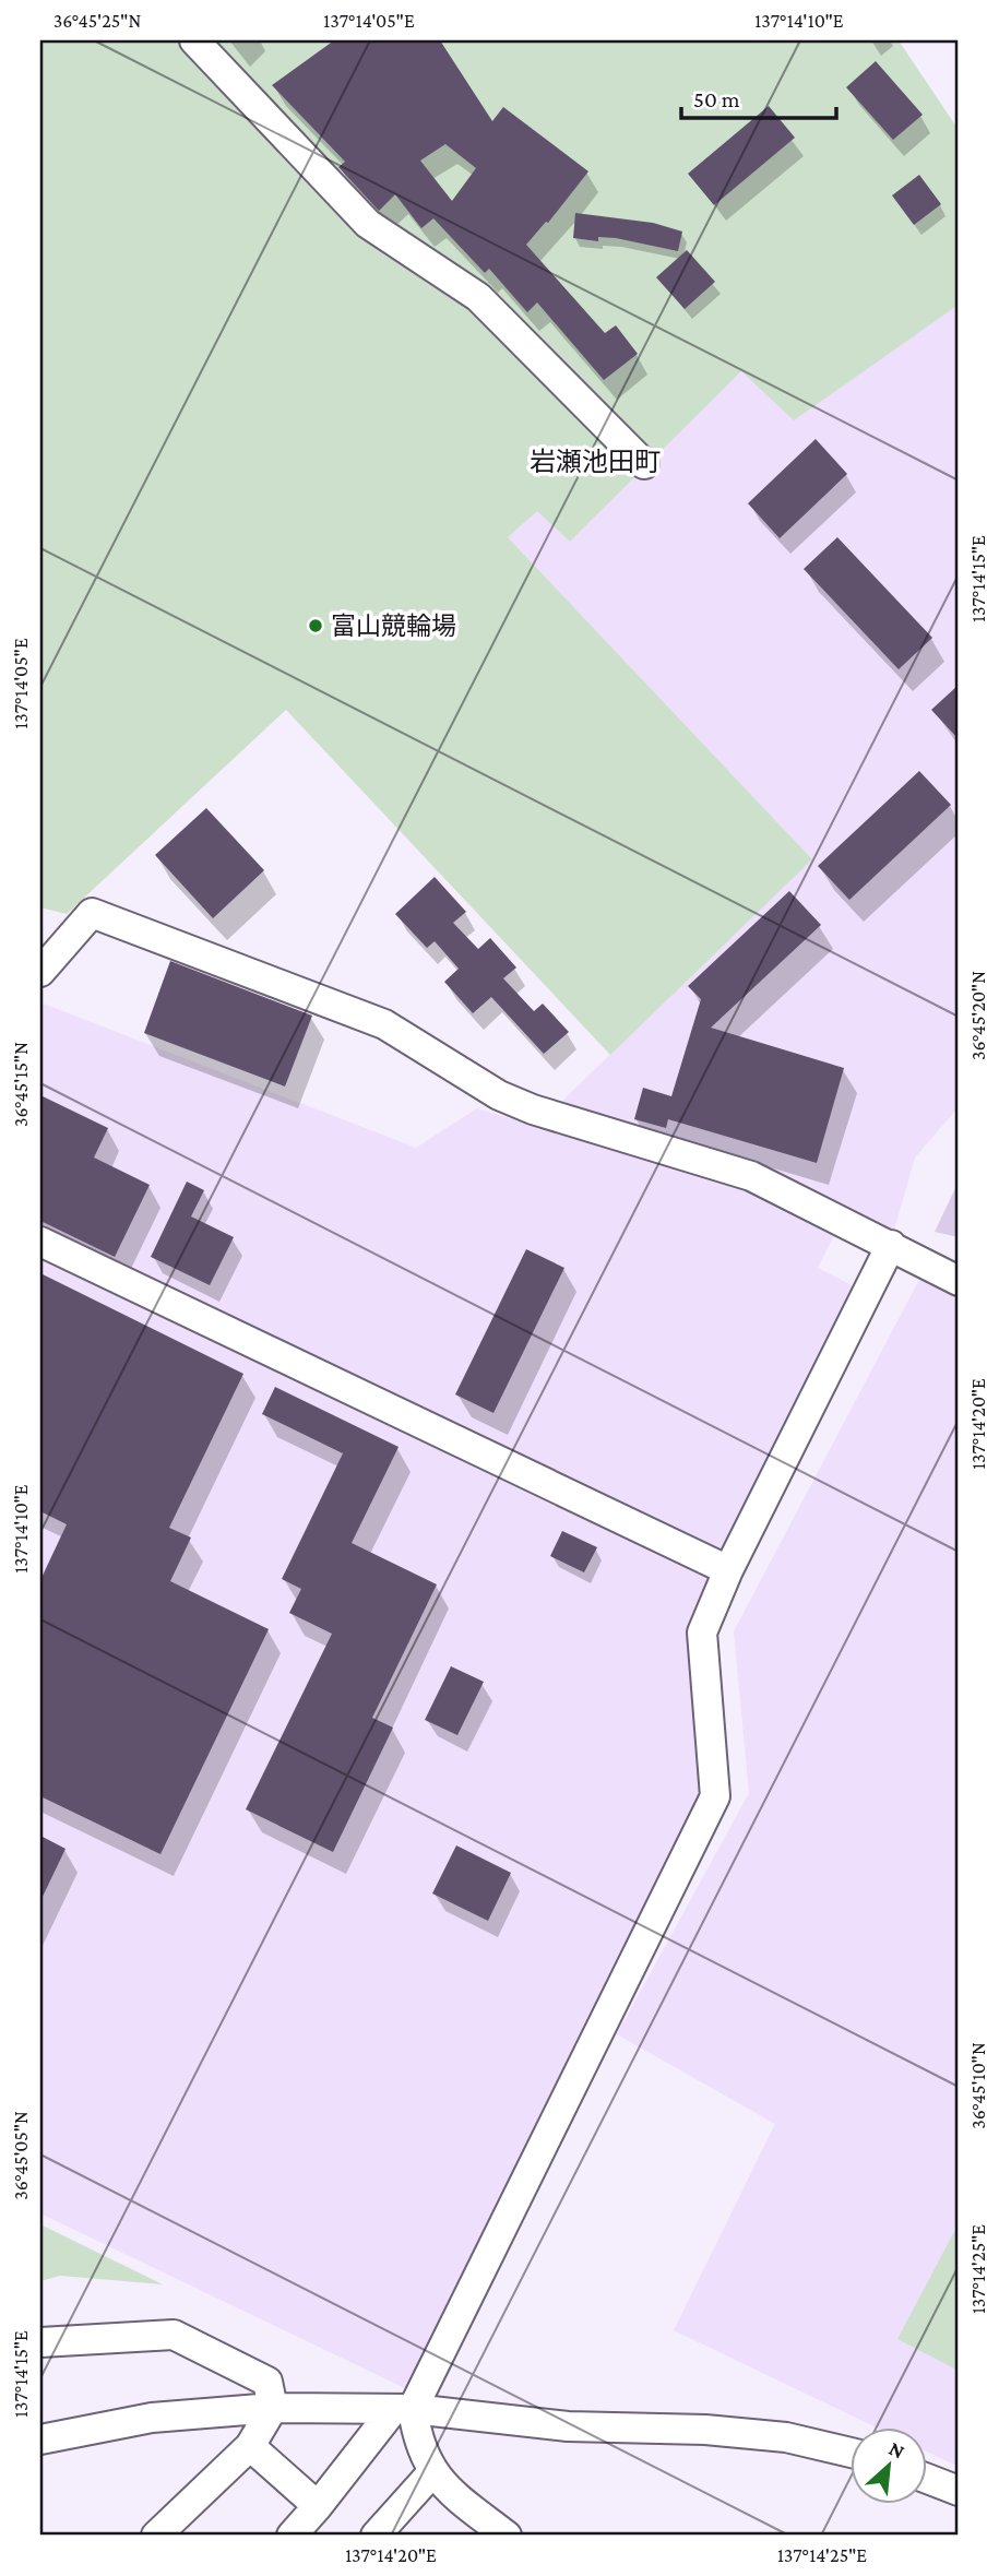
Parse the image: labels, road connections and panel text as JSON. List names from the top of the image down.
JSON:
{
  "districts": ["岩瀬池田町"],
  "places": ["富山競輪場"],
  "scale_bar": "50 m",
  "north": "top right",
  "coordinates": [
    "36°45'25\"N",
    "137°14'05\"E",
    "137°14'10\"E",
    "137°14'15\"E",
    "36°45'20\"N",
    "36°45'15\"N",
    "137°14'20\"E",
    "36°45'10\"N",
    "36°45'05\"N",
    "137°14'25\"E"
  ]
}
